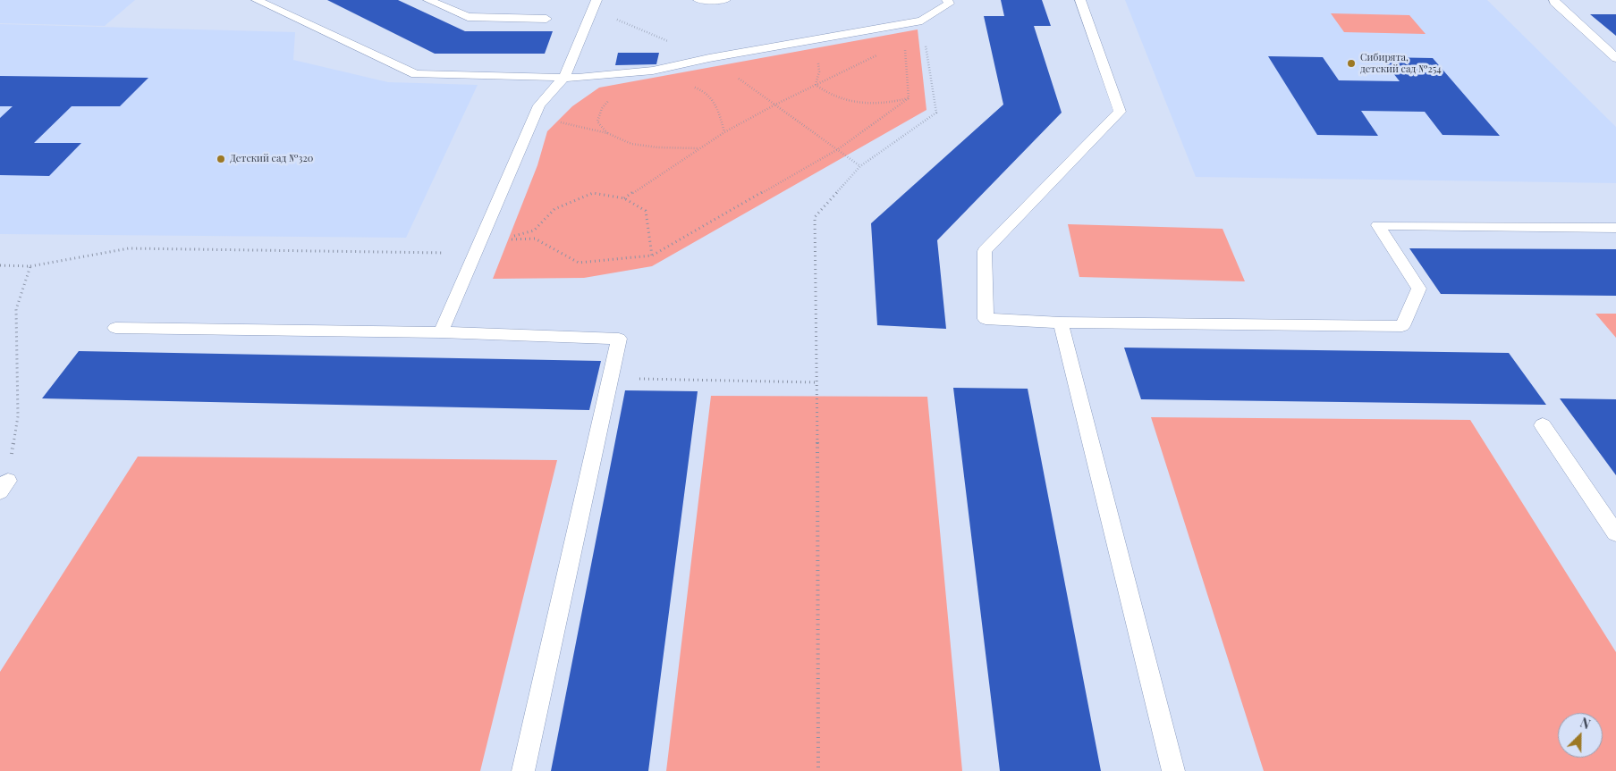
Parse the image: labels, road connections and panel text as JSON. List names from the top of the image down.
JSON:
{
  "places": ["Сибирята, детский сад №254", "Детский сад №320"],
  "north": "top right"
}
